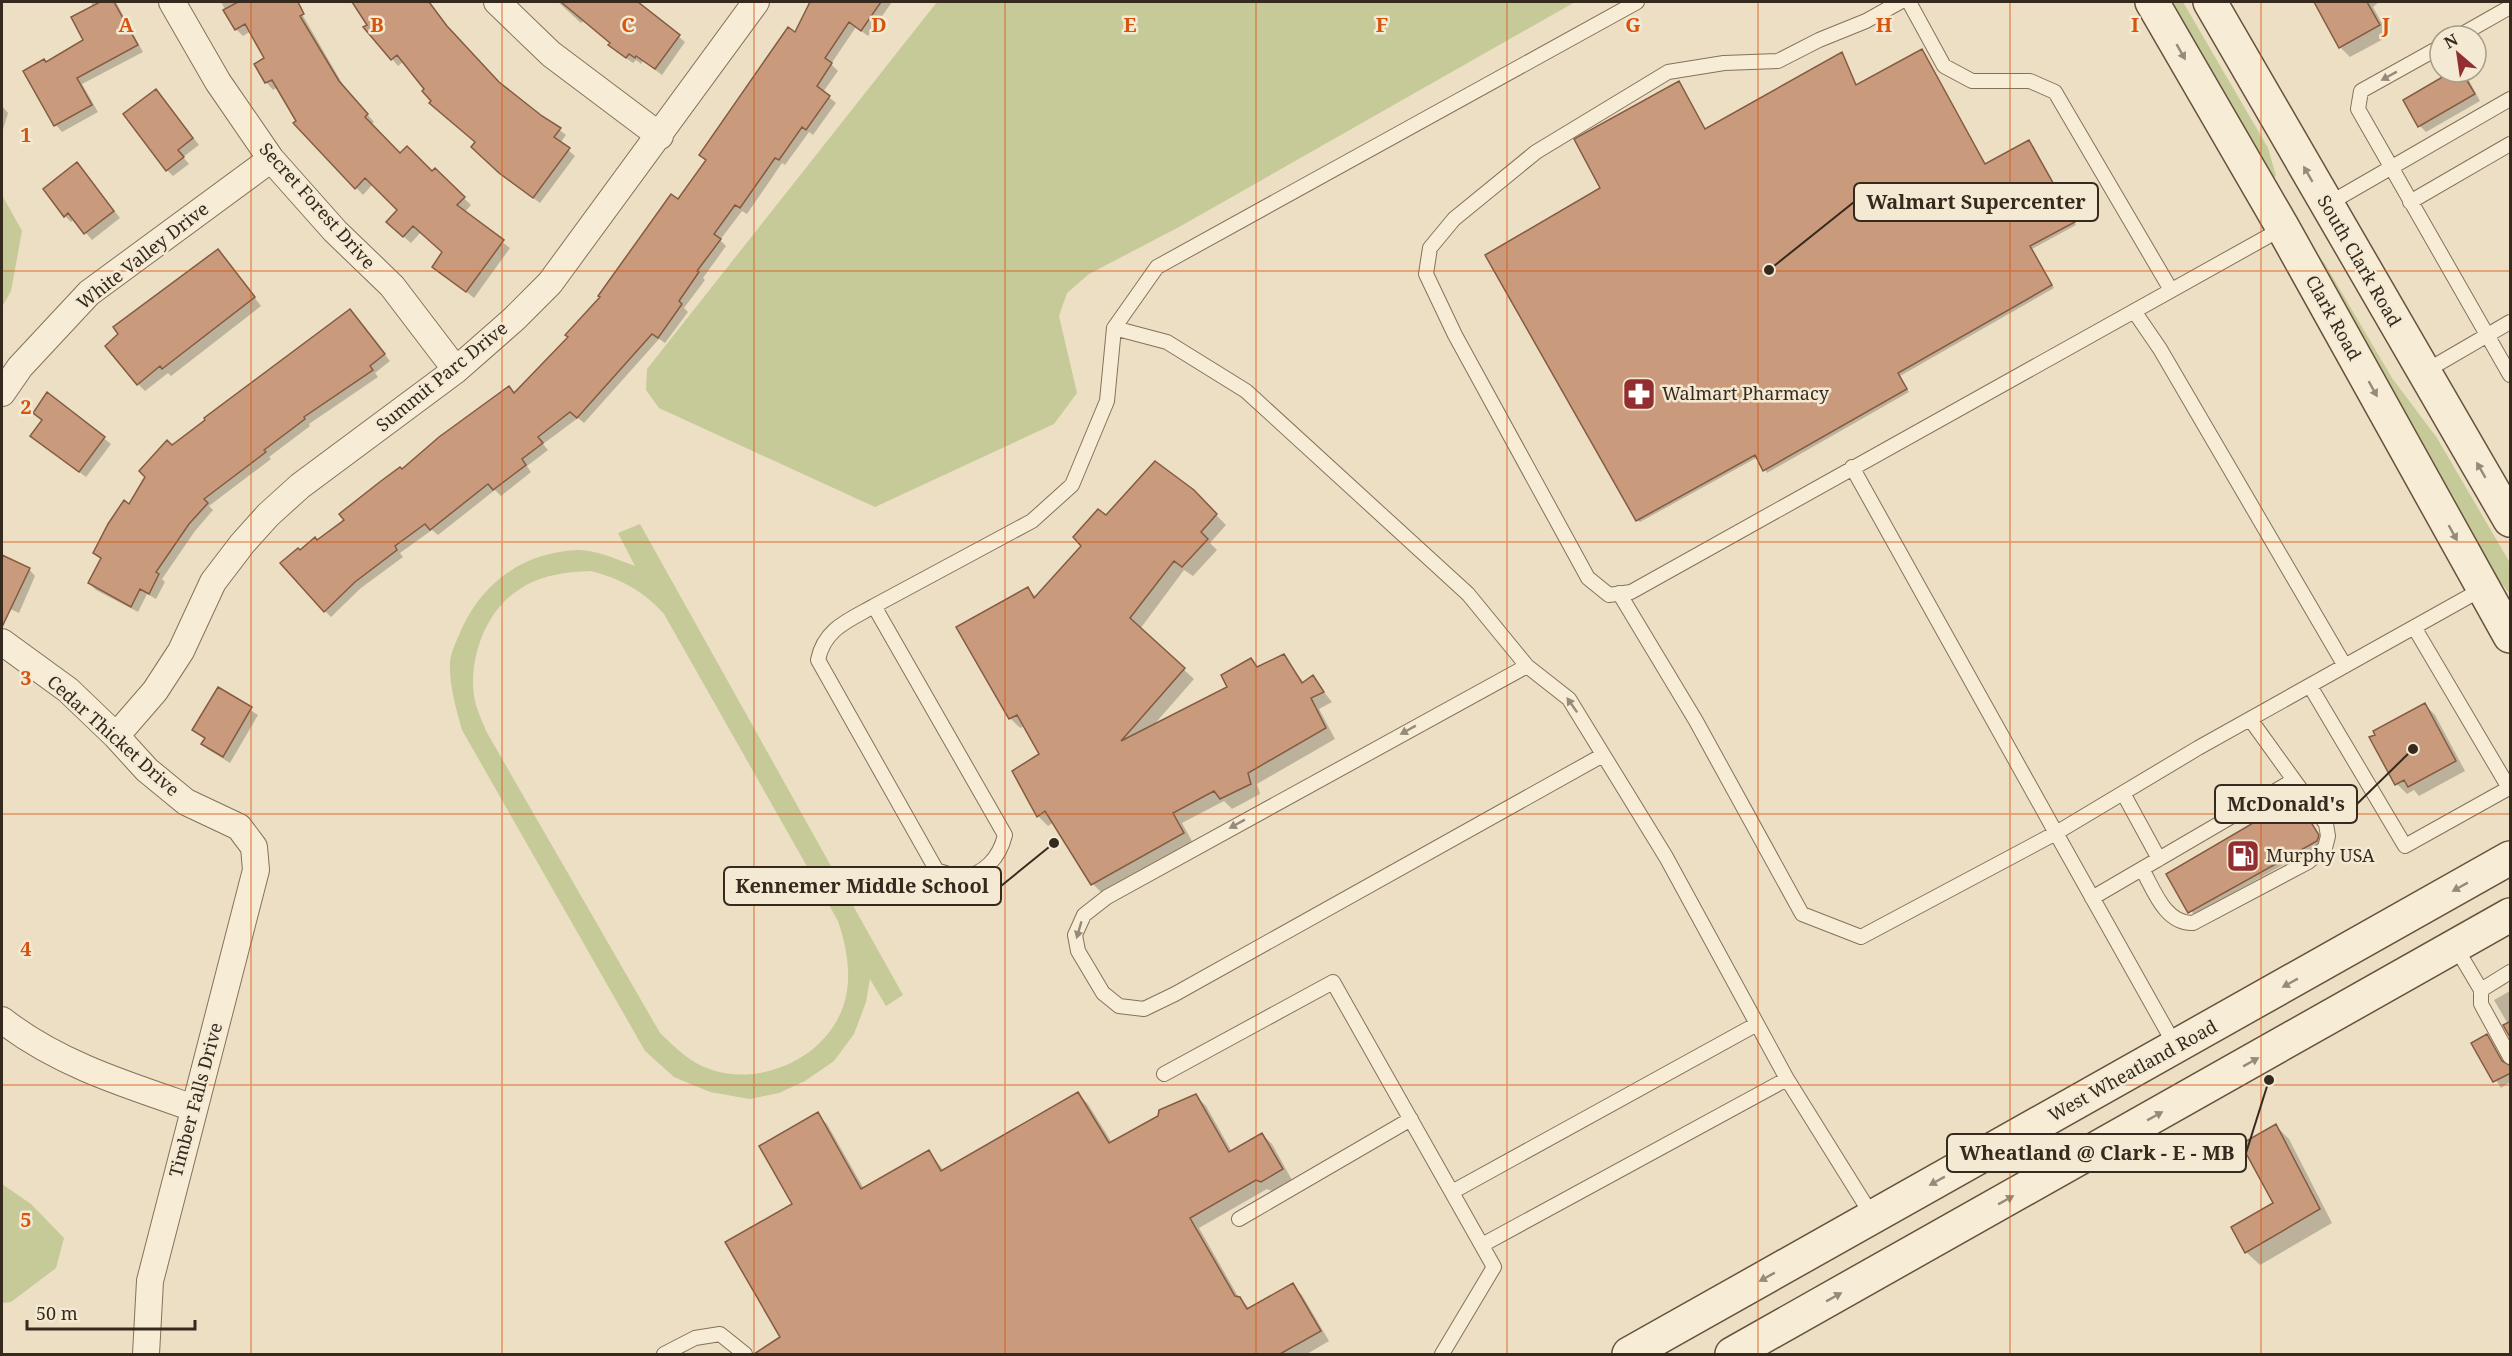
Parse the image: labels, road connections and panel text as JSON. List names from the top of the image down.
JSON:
{
  "streets": {
    "main road": ["South Clark Road", "Clark Road", "West Wheatland Road"],
    "street": [
      "Secret Forest Drive",
      "White Valley Drive",
      "Summit Parc Drive",
      "Cedar Thicket Drive",
      "Timber Falls Drive"
    ]
  },
  "crossings": [
    ["Secret Forest Drive", "White Valley Drive"],
    ["Secret Forest Drive", "Summit Parc Drive"],
    ["Summit Parc Drive", "Cedar Thicket Drive"],
    ["Cedar Thicket Drive", "Timber Falls Drive"]
  ],
  "one_way": ["South Clark Road", "Clark Road"],
  "places": {
    "other": [
      "Walmart Supercenter",
      "McDonald's",
      "Kennemer Middle School",
      "Wheatland @ Clark - E - MB"
    ],
    "pharmacy": ["Walmart Pharmacy"],
    "fuel station": ["Murphy USA"]
  },
  "scale_bar": "50 m",
  "north": "top left",
  "grid": {
    "columns": [
      "A",
      "B",
      "C",
      "D",
      "E",
      "F",
      "G",
      "H",
      "I",
      "J"
    ],
    "rows": [
      "1",
      "2",
      "3",
      "4",
      "5"
    ]
  }
}
